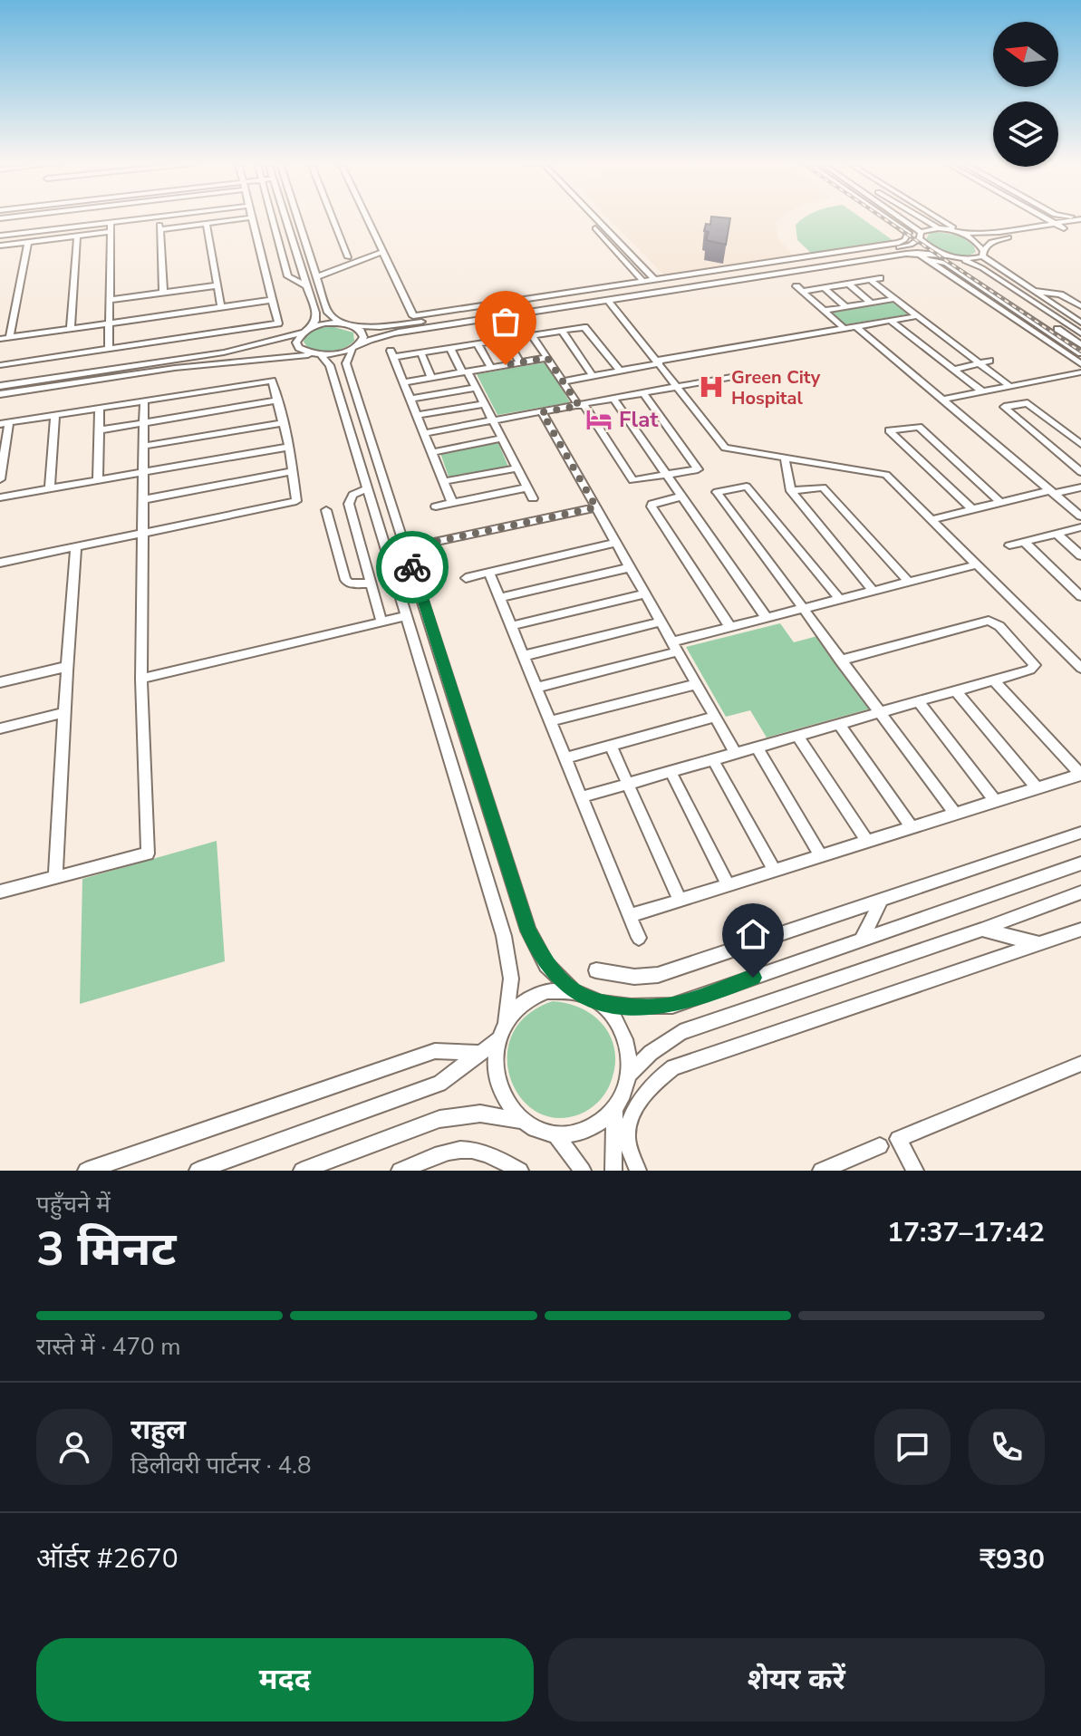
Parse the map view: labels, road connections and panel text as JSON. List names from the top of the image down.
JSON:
{
  "places": {
    "hospital": ["Green City Hospital"],
    "hotel": ["Flat"]
  },
  "north": "left",
  "page": {
    "heading": ["3 मिनट", "पहुँचने में", "17:37–17:42"],
    "panel": [
      "राहुल",
      "डिलीवरी पार्टनर · 4.8",
      "ऑर्डर #2670",
      "₹930"
    ],
    "bar": "रास्ते में · 470 m",
    "buttons": ["मदद", "शेयर करें"]
  }
}
